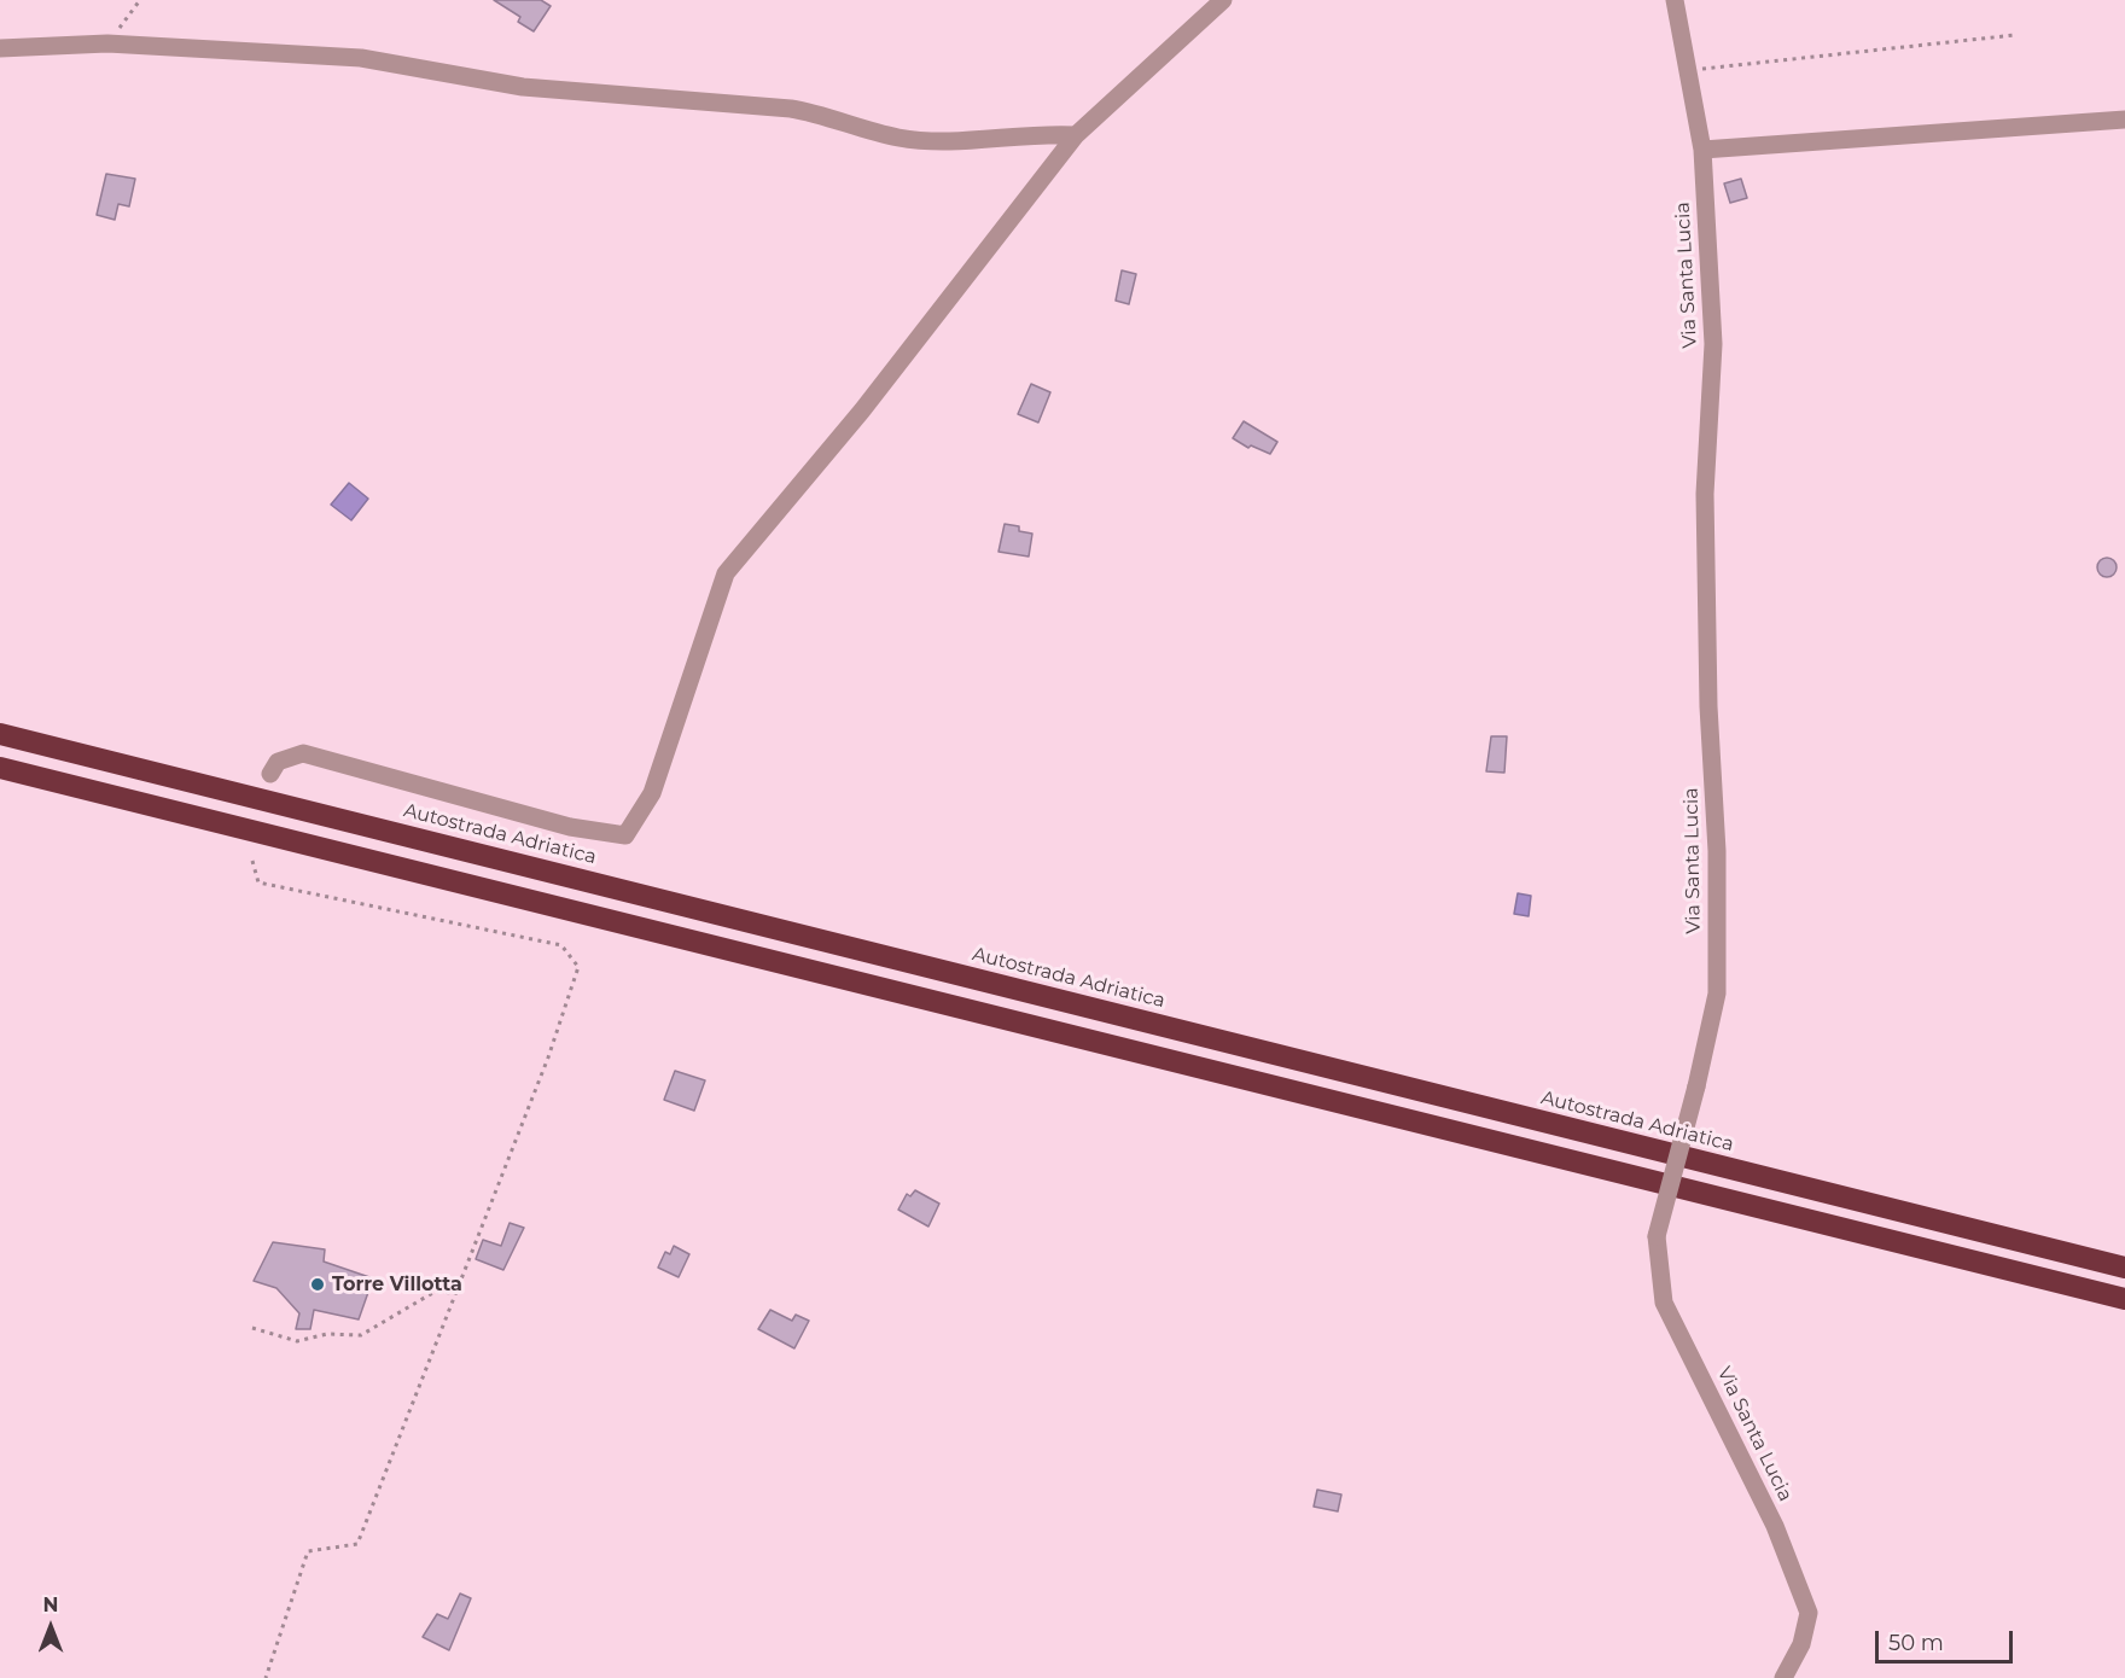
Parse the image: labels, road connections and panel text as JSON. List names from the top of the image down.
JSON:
{
  "streets": {
    "highway": ["Autostrada Adriatica"],
    "street": ["Via Santa Lucia"]
  },
  "places": ["Torre Villotta"],
  "scale_bar": "50 m",
  "north": "top"
}
